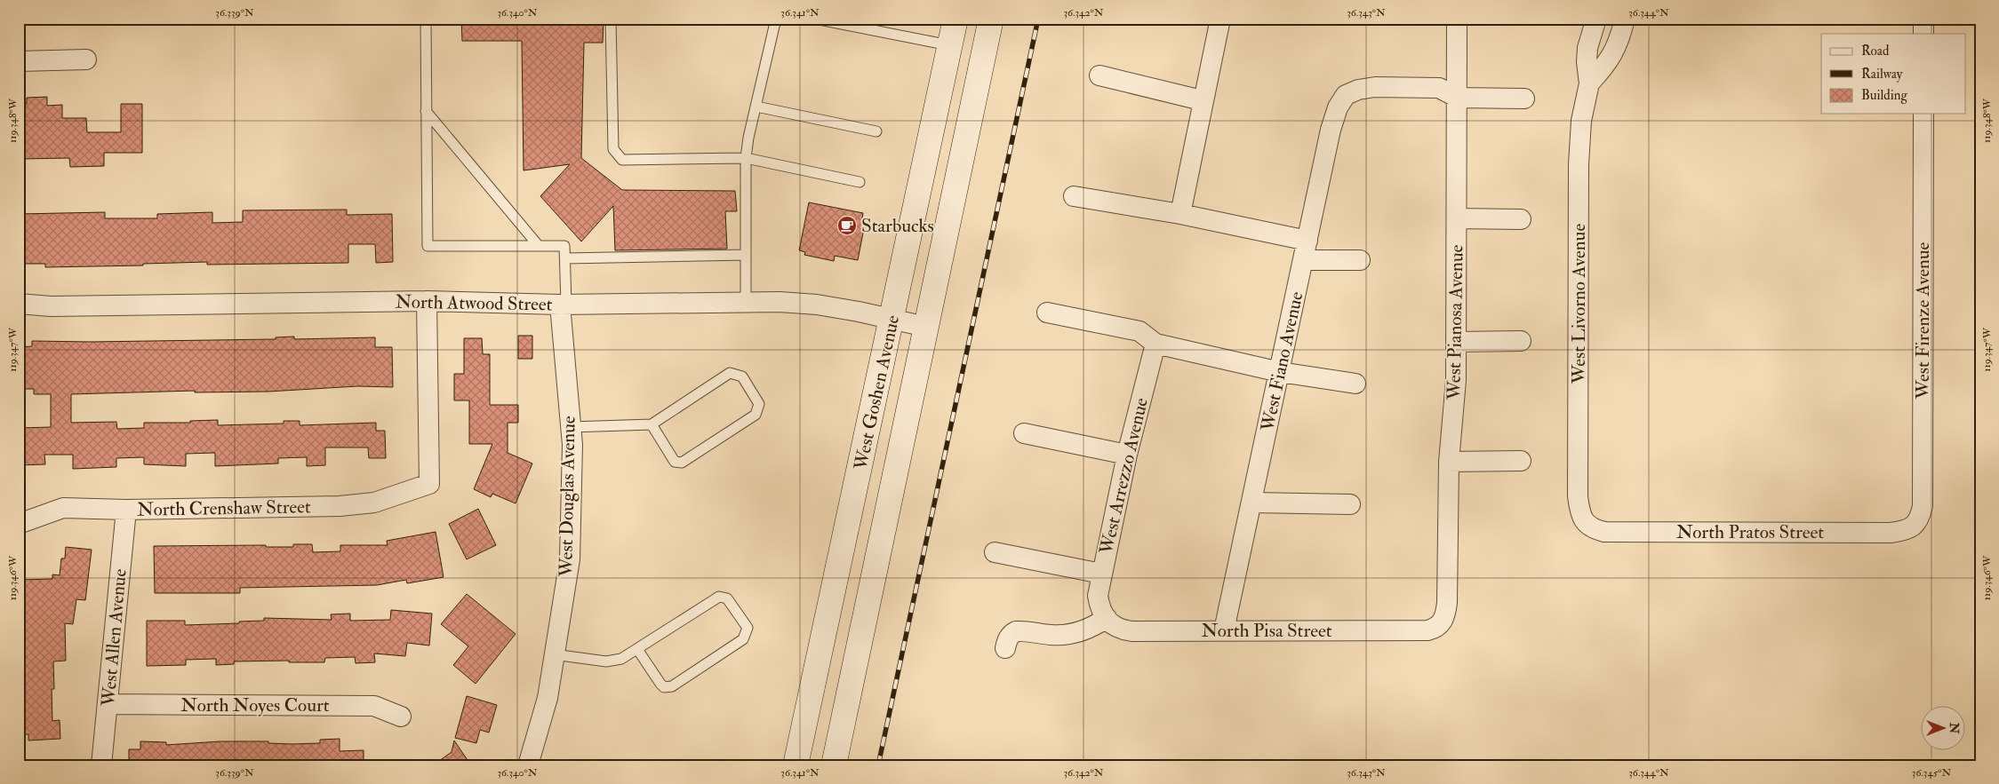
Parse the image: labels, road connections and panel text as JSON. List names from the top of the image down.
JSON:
{
  "streets": {
    "main road": ["West Goshen Avenue"],
    "street": [
      "North Atwood Street",
      "West Livorno Avenue",
      "West Firenze Avenue",
      "West Pianosa Avenue",
      "West Fiano Avenue",
      "West Arrezzo Avenue",
      "West Douglas Avenue",
      "North Crenshaw Street",
      "North Pratos Street",
      "North Pisa Street",
      "West Allen Avenue",
      "North Noyes Court"
    ]
  },
  "crossings": [
    ["North Atwood Street", "West Goshen Avenue"],
    ["North Atwood Street", "West Douglas Avenue"],
    ["North Atwood Street", "North Crenshaw Street"],
    ["West Livorno Avenue", "North Pratos Street"],
    ["West Firenze Avenue", "North Pratos Street"],
    ["West Pianosa Avenue", "West Fiano Avenue"],
    ["West Pianosa Avenue", "North Pisa Street"],
    ["West Fiano Avenue", "North Pisa Street"],
    ["West Arrezzo Avenue", "North Pisa Street"],
    ["North Crenshaw Street", "West Allen Avenue"],
    ["West Allen Avenue", "North Noyes Court"]
  ],
  "places": {
    "cafe": ["Starbucks"]
  },
  "legend": ["Road", "Railway", "Building"],
  "north": "right",
  "coordinates": [
    "36.339°N",
    "36.340°N",
    "36.341°N",
    "36.342°N",
    "36.343°N",
    "36.344°N",
    "119.348°W",
    "119.347°W",
    "119.346°W",
    "36.345°N"
  ]
}
